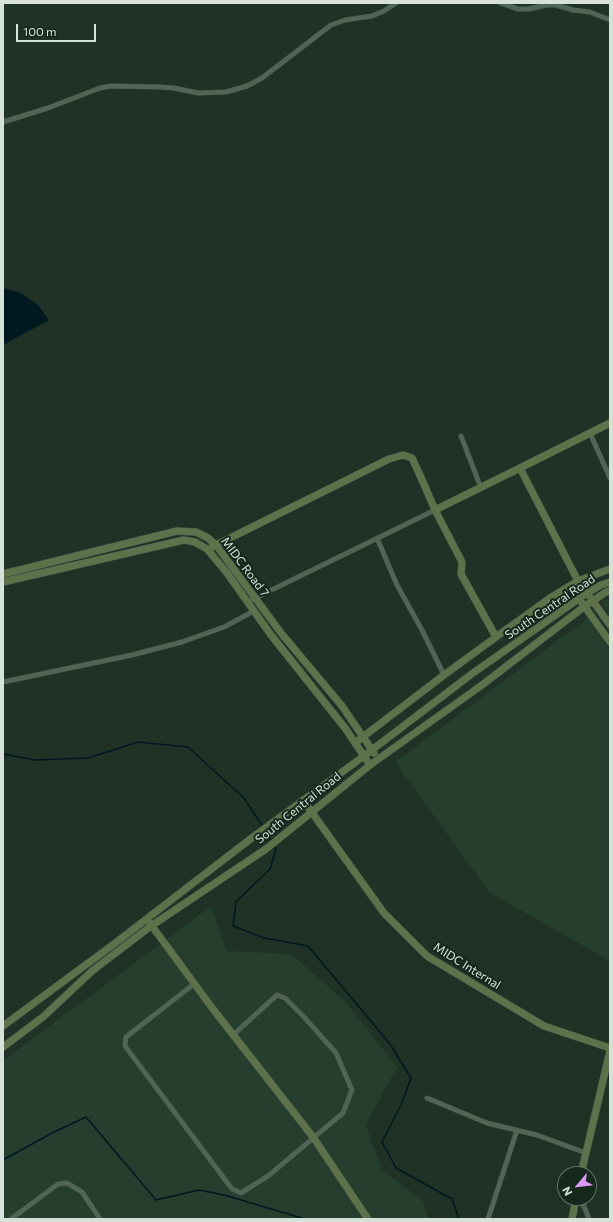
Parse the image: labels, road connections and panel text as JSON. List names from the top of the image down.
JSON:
{
  "streets": {
    "street": ["MIDC Road 7", "South Central Road", "MIDC Internal"]
  },
  "crossings": [
    ["MIDC Road 7", "South Central Road"],
    ["South Central Road", "MIDC Internal"]
  ],
  "scale_bar": "100 m",
  "north": "bottom left"
}
